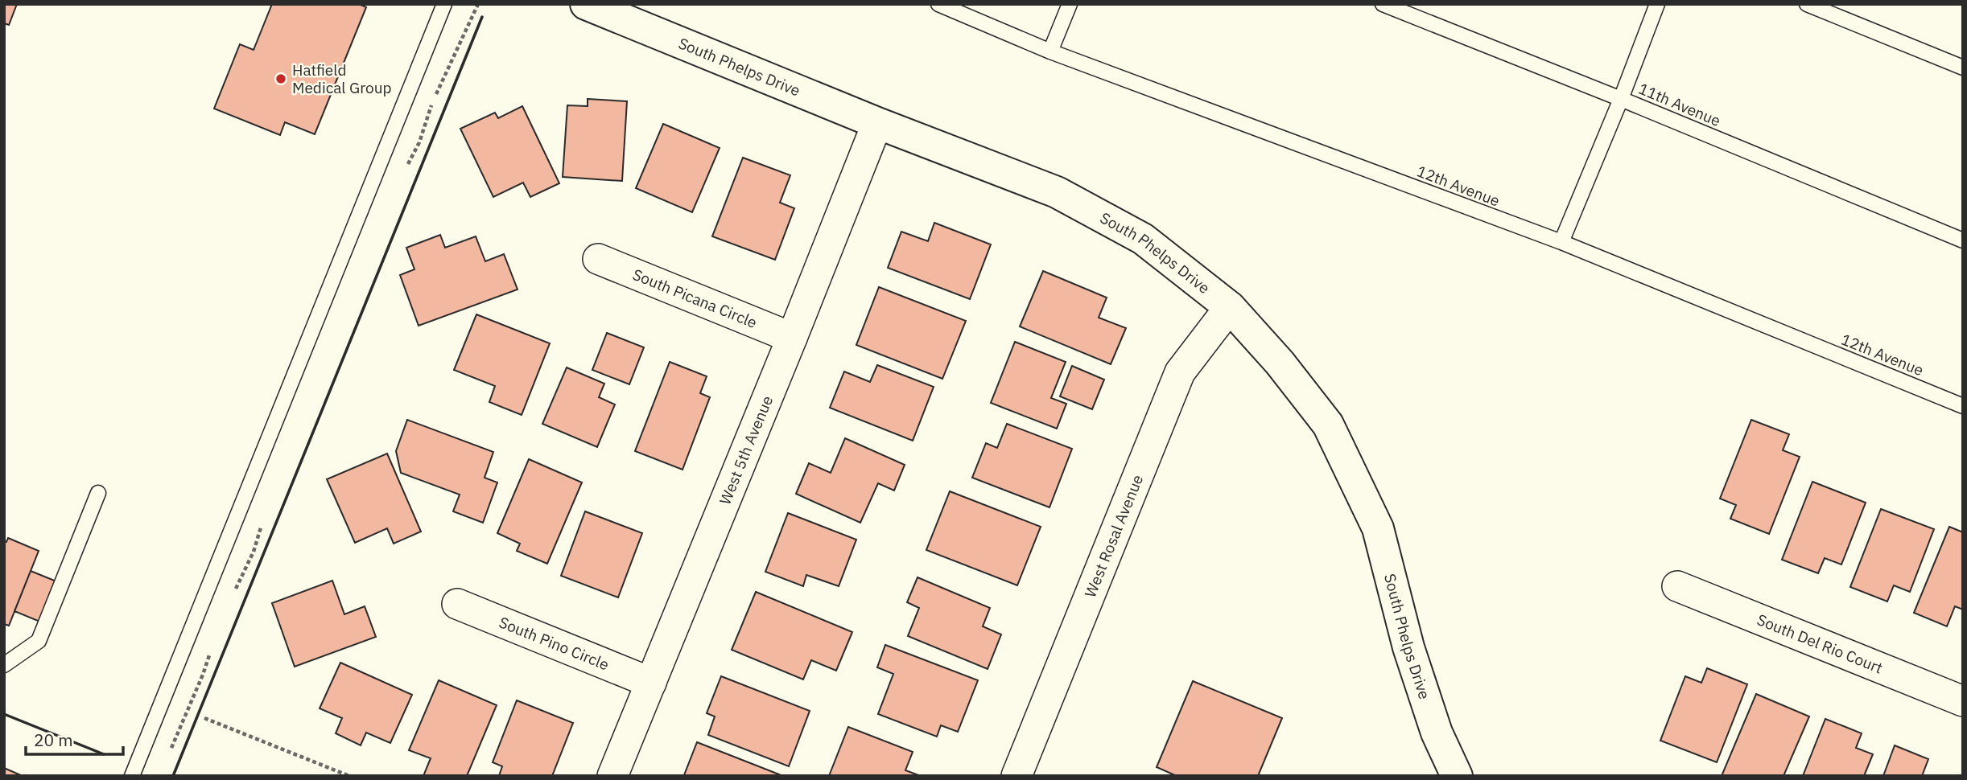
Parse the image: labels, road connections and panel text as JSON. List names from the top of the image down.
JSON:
{
  "streets": {
    "street": [
      "South Phelps Drive",
      "South Picana Circle",
      "West 5th Avenue",
      "West Rosal Avenue",
      "South Pino Circle",
      "South Del Rio Court"
    ],
    "lane": ["11th Avenue", "12th Avenue"]
  },
  "crossings": [
    ["South Phelps Drive", "West 5th Avenue"],
    ["South Phelps Drive", "West Rosal Avenue"],
    ["South Picana Circle", "West 5th Avenue"],
    ["West 5th Avenue", "South Pino Circle"]
  ],
  "places": ["Hatfield Medical Group"],
  "scale_bar": "20 m"
}
